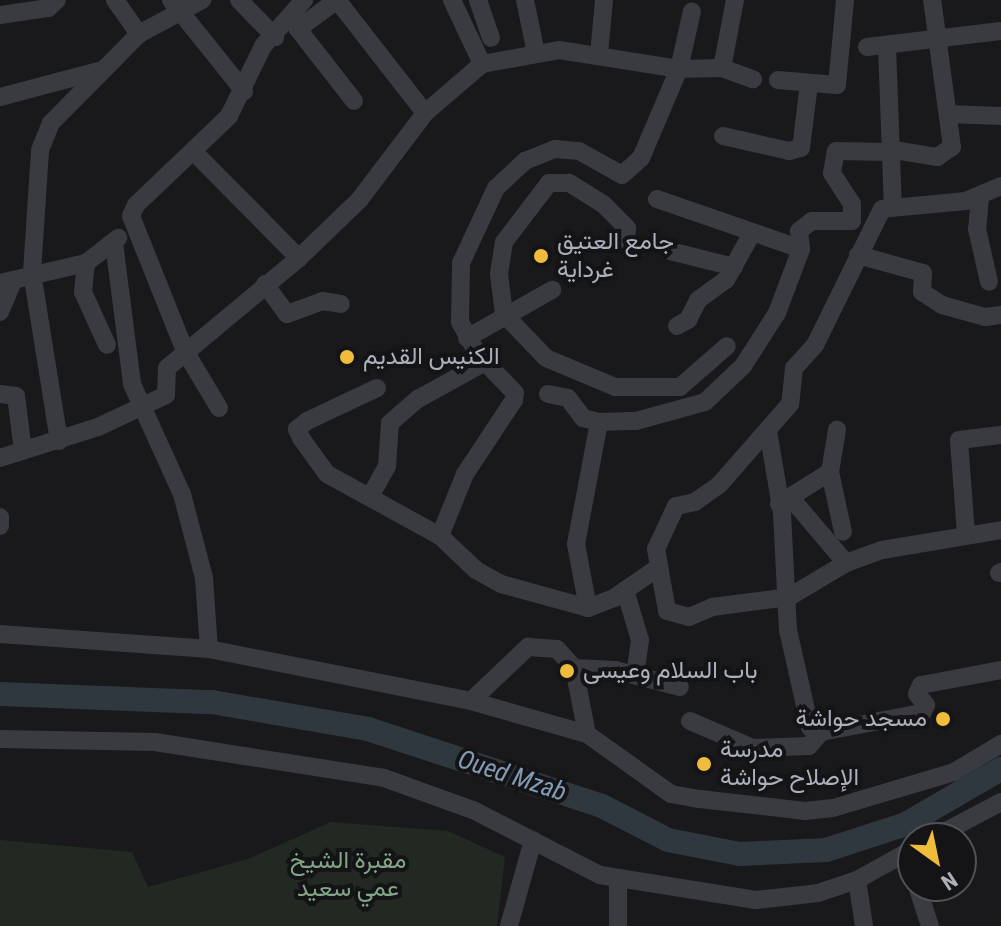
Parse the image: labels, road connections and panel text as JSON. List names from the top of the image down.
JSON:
{
  "water": ["Oued Mzab"],
  "parks": ["مقبرة الشيخ عمي سعيد"],
  "places": [
    "جامع العتيق غرداية",
    "الكنيس القديم",
    "باب السلام وعيسى",
    "مسجد حواشة",
    "مدرسة الإصلاح حواشة"
  ],
  "north": "bottom right"
}
